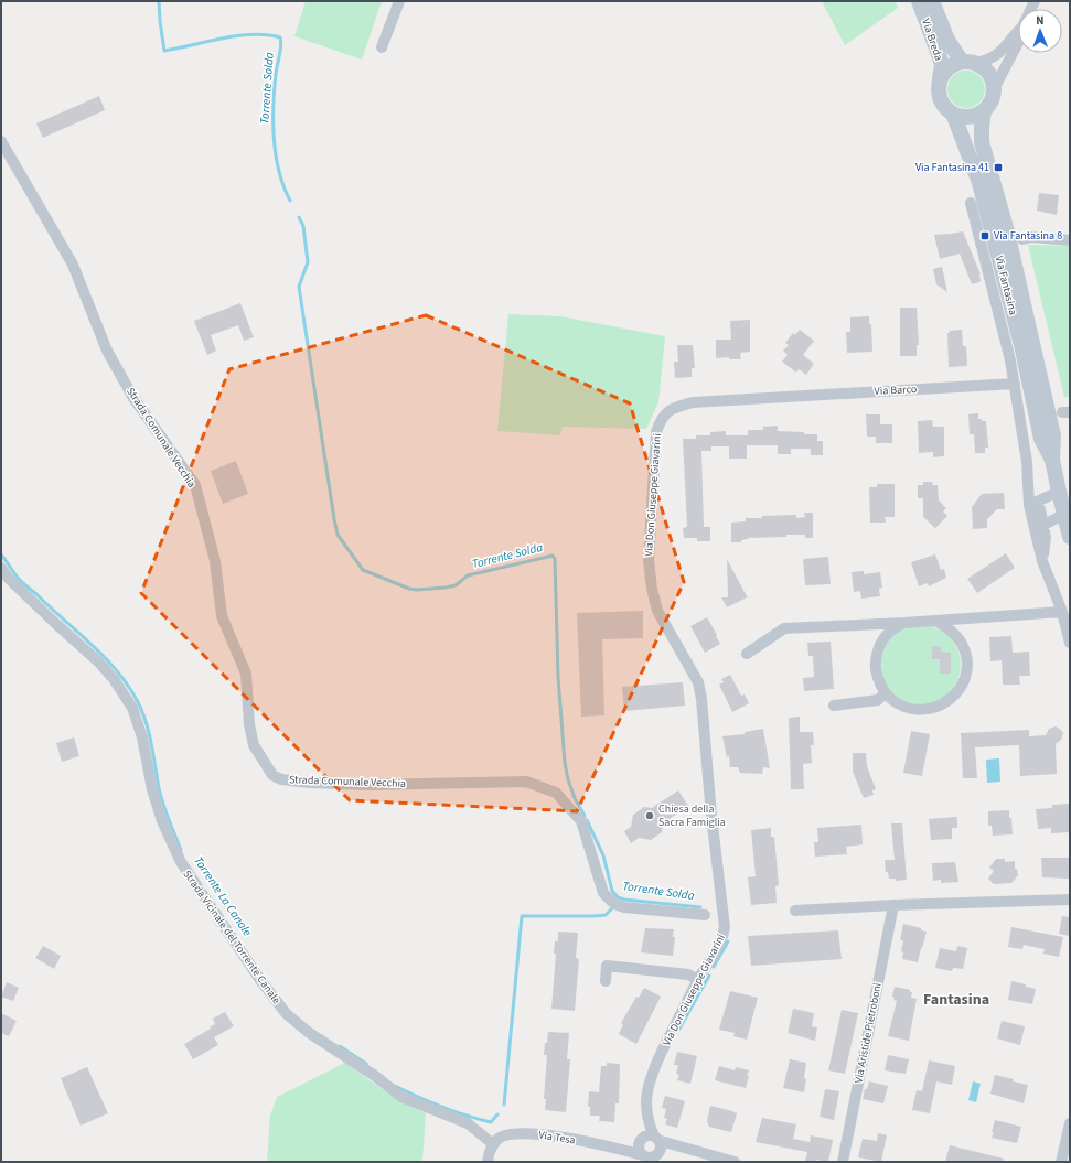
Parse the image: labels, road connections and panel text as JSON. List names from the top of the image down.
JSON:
{
  "streets": {
    "street": [
      "Via Breda",
      "Via Fantasina",
      "Via Barco",
      "Strada Comunale Vecchia",
      "Via Don Giuseppe Giavarini",
      "Strada Vicinale del Torrente Canale",
      "Via Aristide Pietroboni",
      "Via Tesa"
    ]
  },
  "crossings": [
    ["Via Breda", "Via Fantasina"],
    ["Via Barco", "Via Don Giuseppe Giavarini"],
    ["Via Don Giuseppe Giavarini", "Via Tesa"],
    ["Strada Vicinale del Torrente Canale", "Via Tesa"]
  ],
  "districts": ["Fantasina"],
  "water": ["Torrente Solda", "Torrente La Canale"],
  "places": {
    "transit": ["Via Fantasina 41", "Via Fantasina 8"],
    "other": ["Chiesa della Sacra Famiglia"]
  },
  "north": "top"
}
